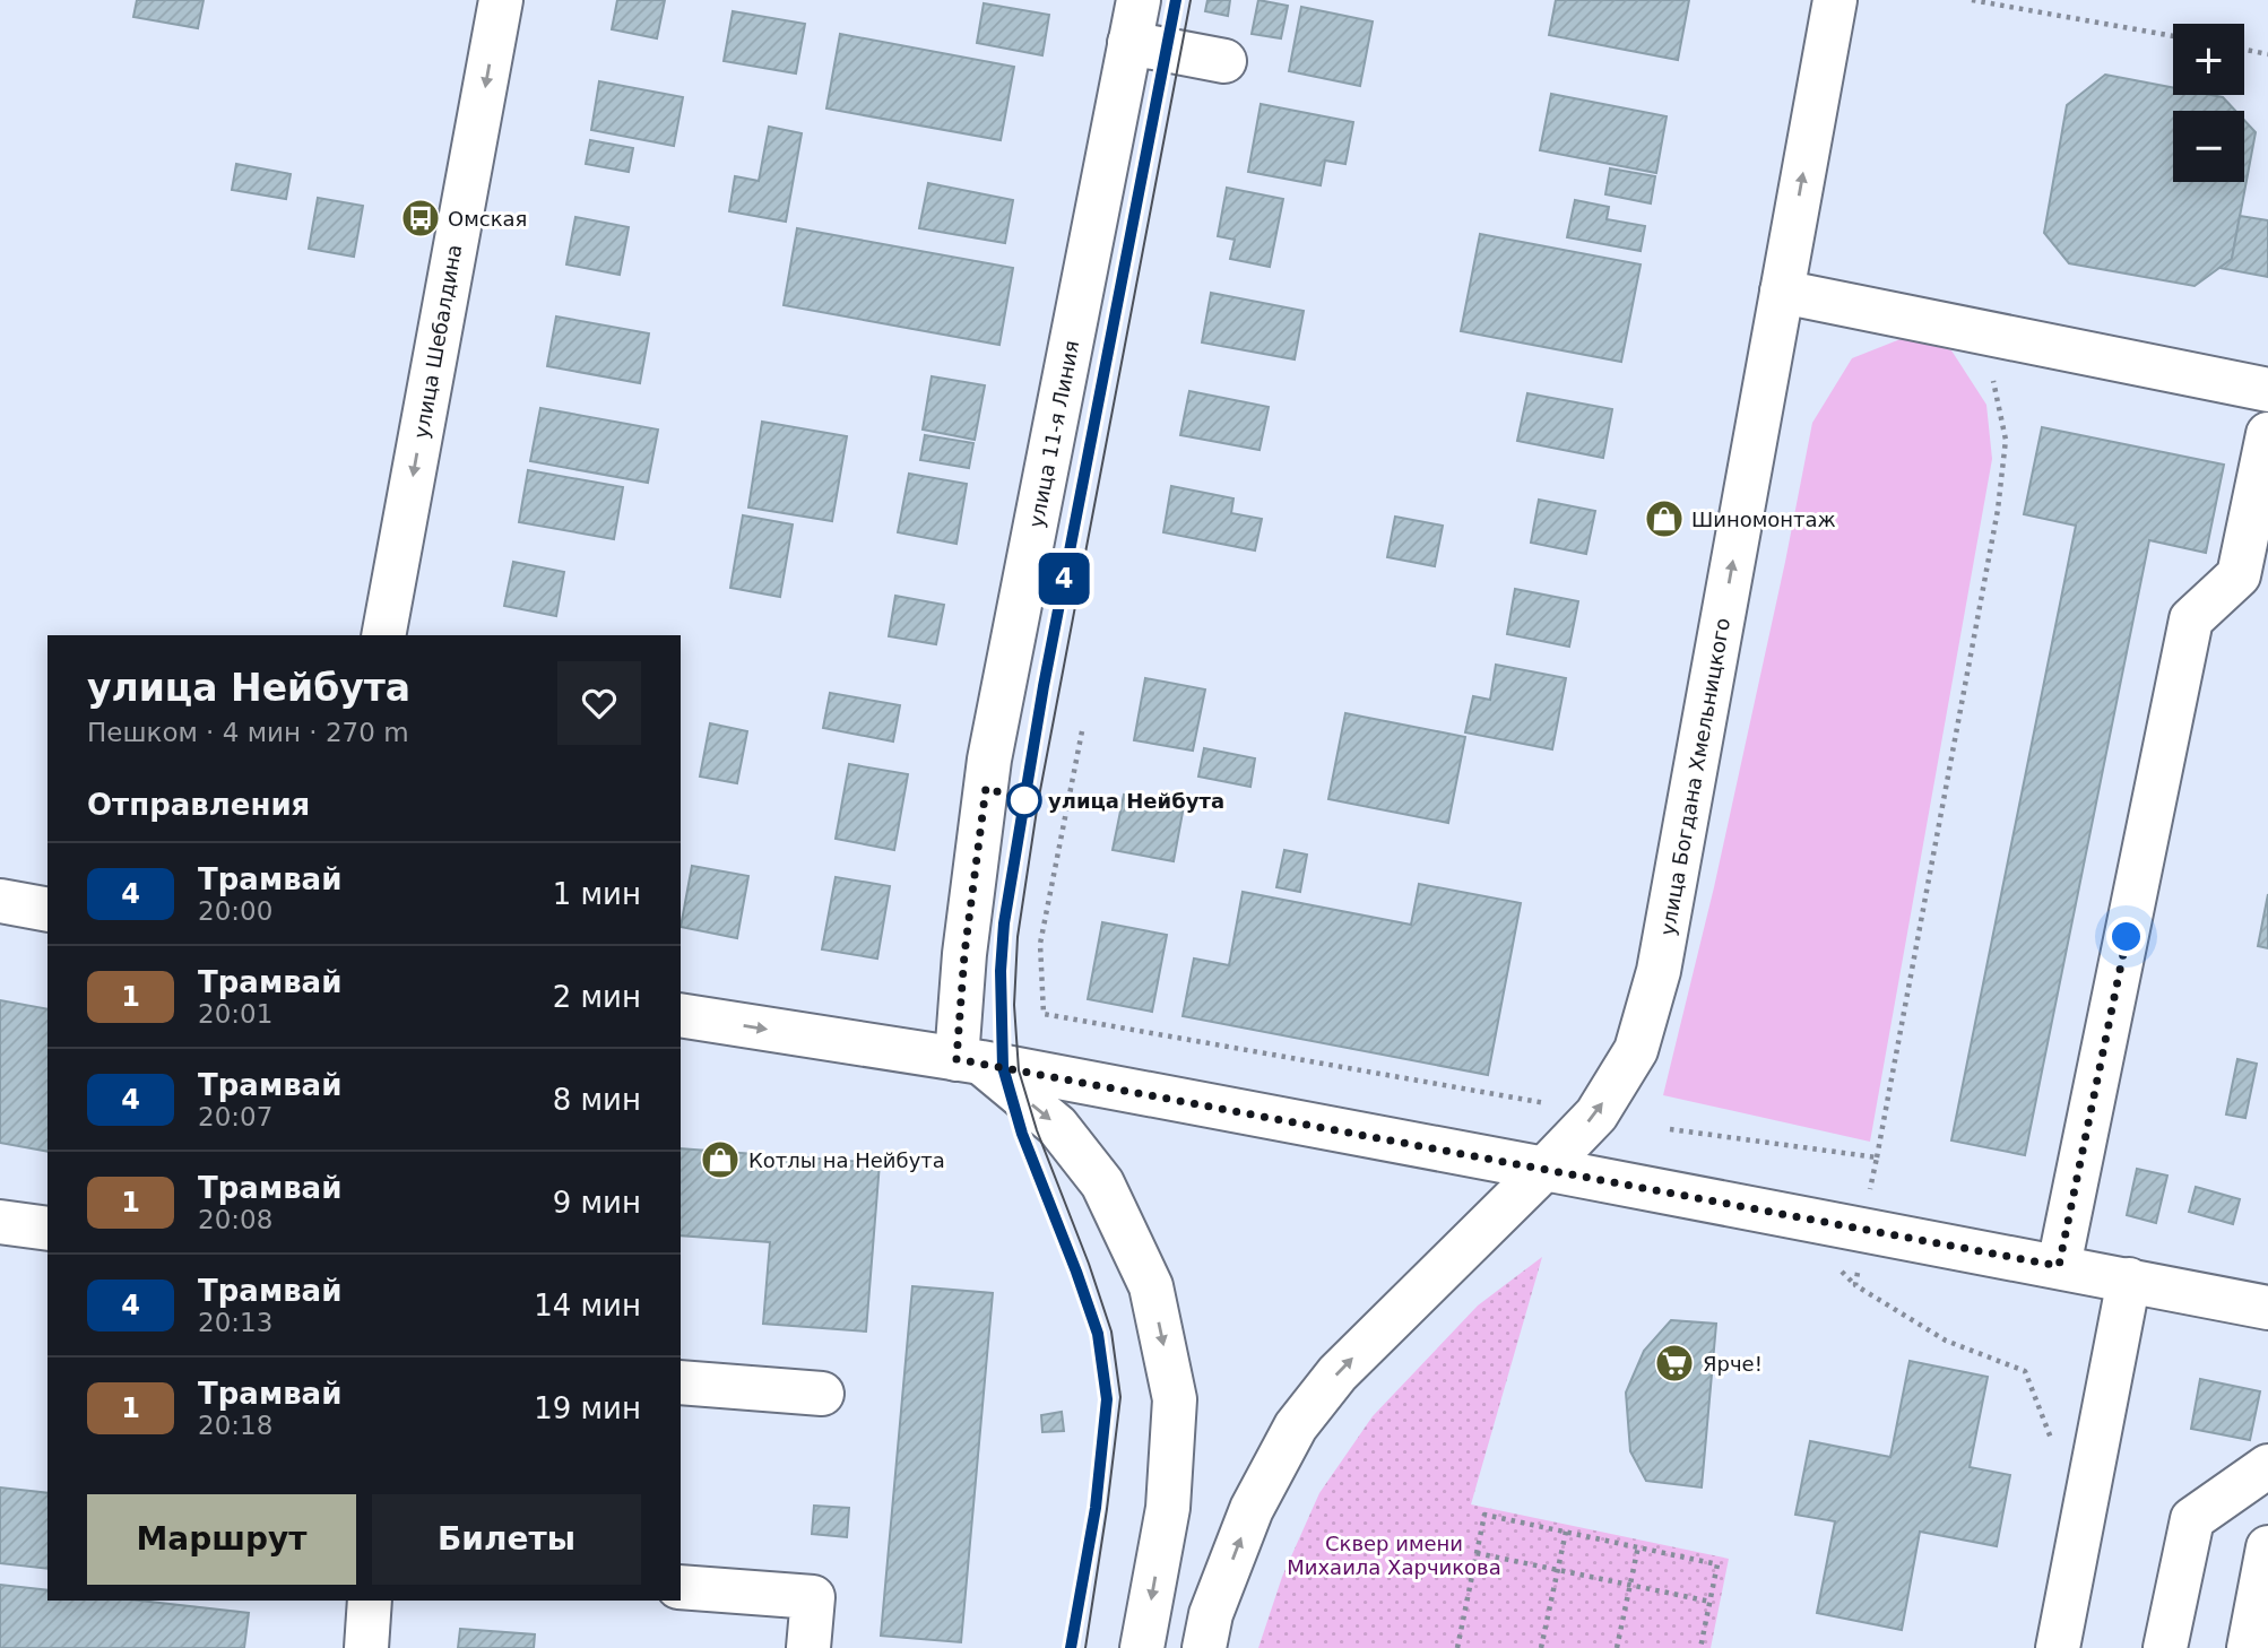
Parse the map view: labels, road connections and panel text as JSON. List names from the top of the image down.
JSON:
{
  "streets": {
    "main road": ["улица Шебалдина", "улица 11-я Линия", "улица Богдана Хмельницкого"]
  },
  "one_way": ["улица Шебалдина", "улица Богдана Хмельницкого"],
  "parks": ["Сквер имени Михаила Харчикова"],
  "places": {
    "bus stop": ["Омская"],
    "shop": ["Шиномонтаж", "Котлы на Нейбута"],
    "other": ["улица Нейбута"],
    "supermarket": ["Ярче!"]
  },
  "lines": ["tram line 4"],
  "page": {
    "on_map": "4",
    "map_buttons": ["+", "−"],
    "heading": [
      ["улица Нейбута", "Пешком · 4 мин · 270 m"],
      "Отправления"
    ],
    "list": [
      {
        "mark": "4",
        "name": "Трамвай",
        "note": "20:00",
        "value": "1 мин"
      },
      {
        "mark": "1",
        "name": "Трамвай",
        "note": "20:01",
        "value": "2 мин"
      },
      {
        "mark": "4",
        "name": "Трамвай",
        "note": "20:07",
        "value": "8 мин"
      },
      {
        "mark": "1",
        "name": "Трамвай",
        "note": "20:08",
        "value": "9 мин"
      },
      {
        "mark": "4",
        "name": "Трамвай",
        "note": "20:13",
        "value": "14 мин"
      },
      {
        "mark": "1",
        "name": "Трамвай",
        "note": "20:18",
        "value": "19 мин"
      }
    ],
    "buttons": ["Маршрут", "Билеты"]
  }
}
